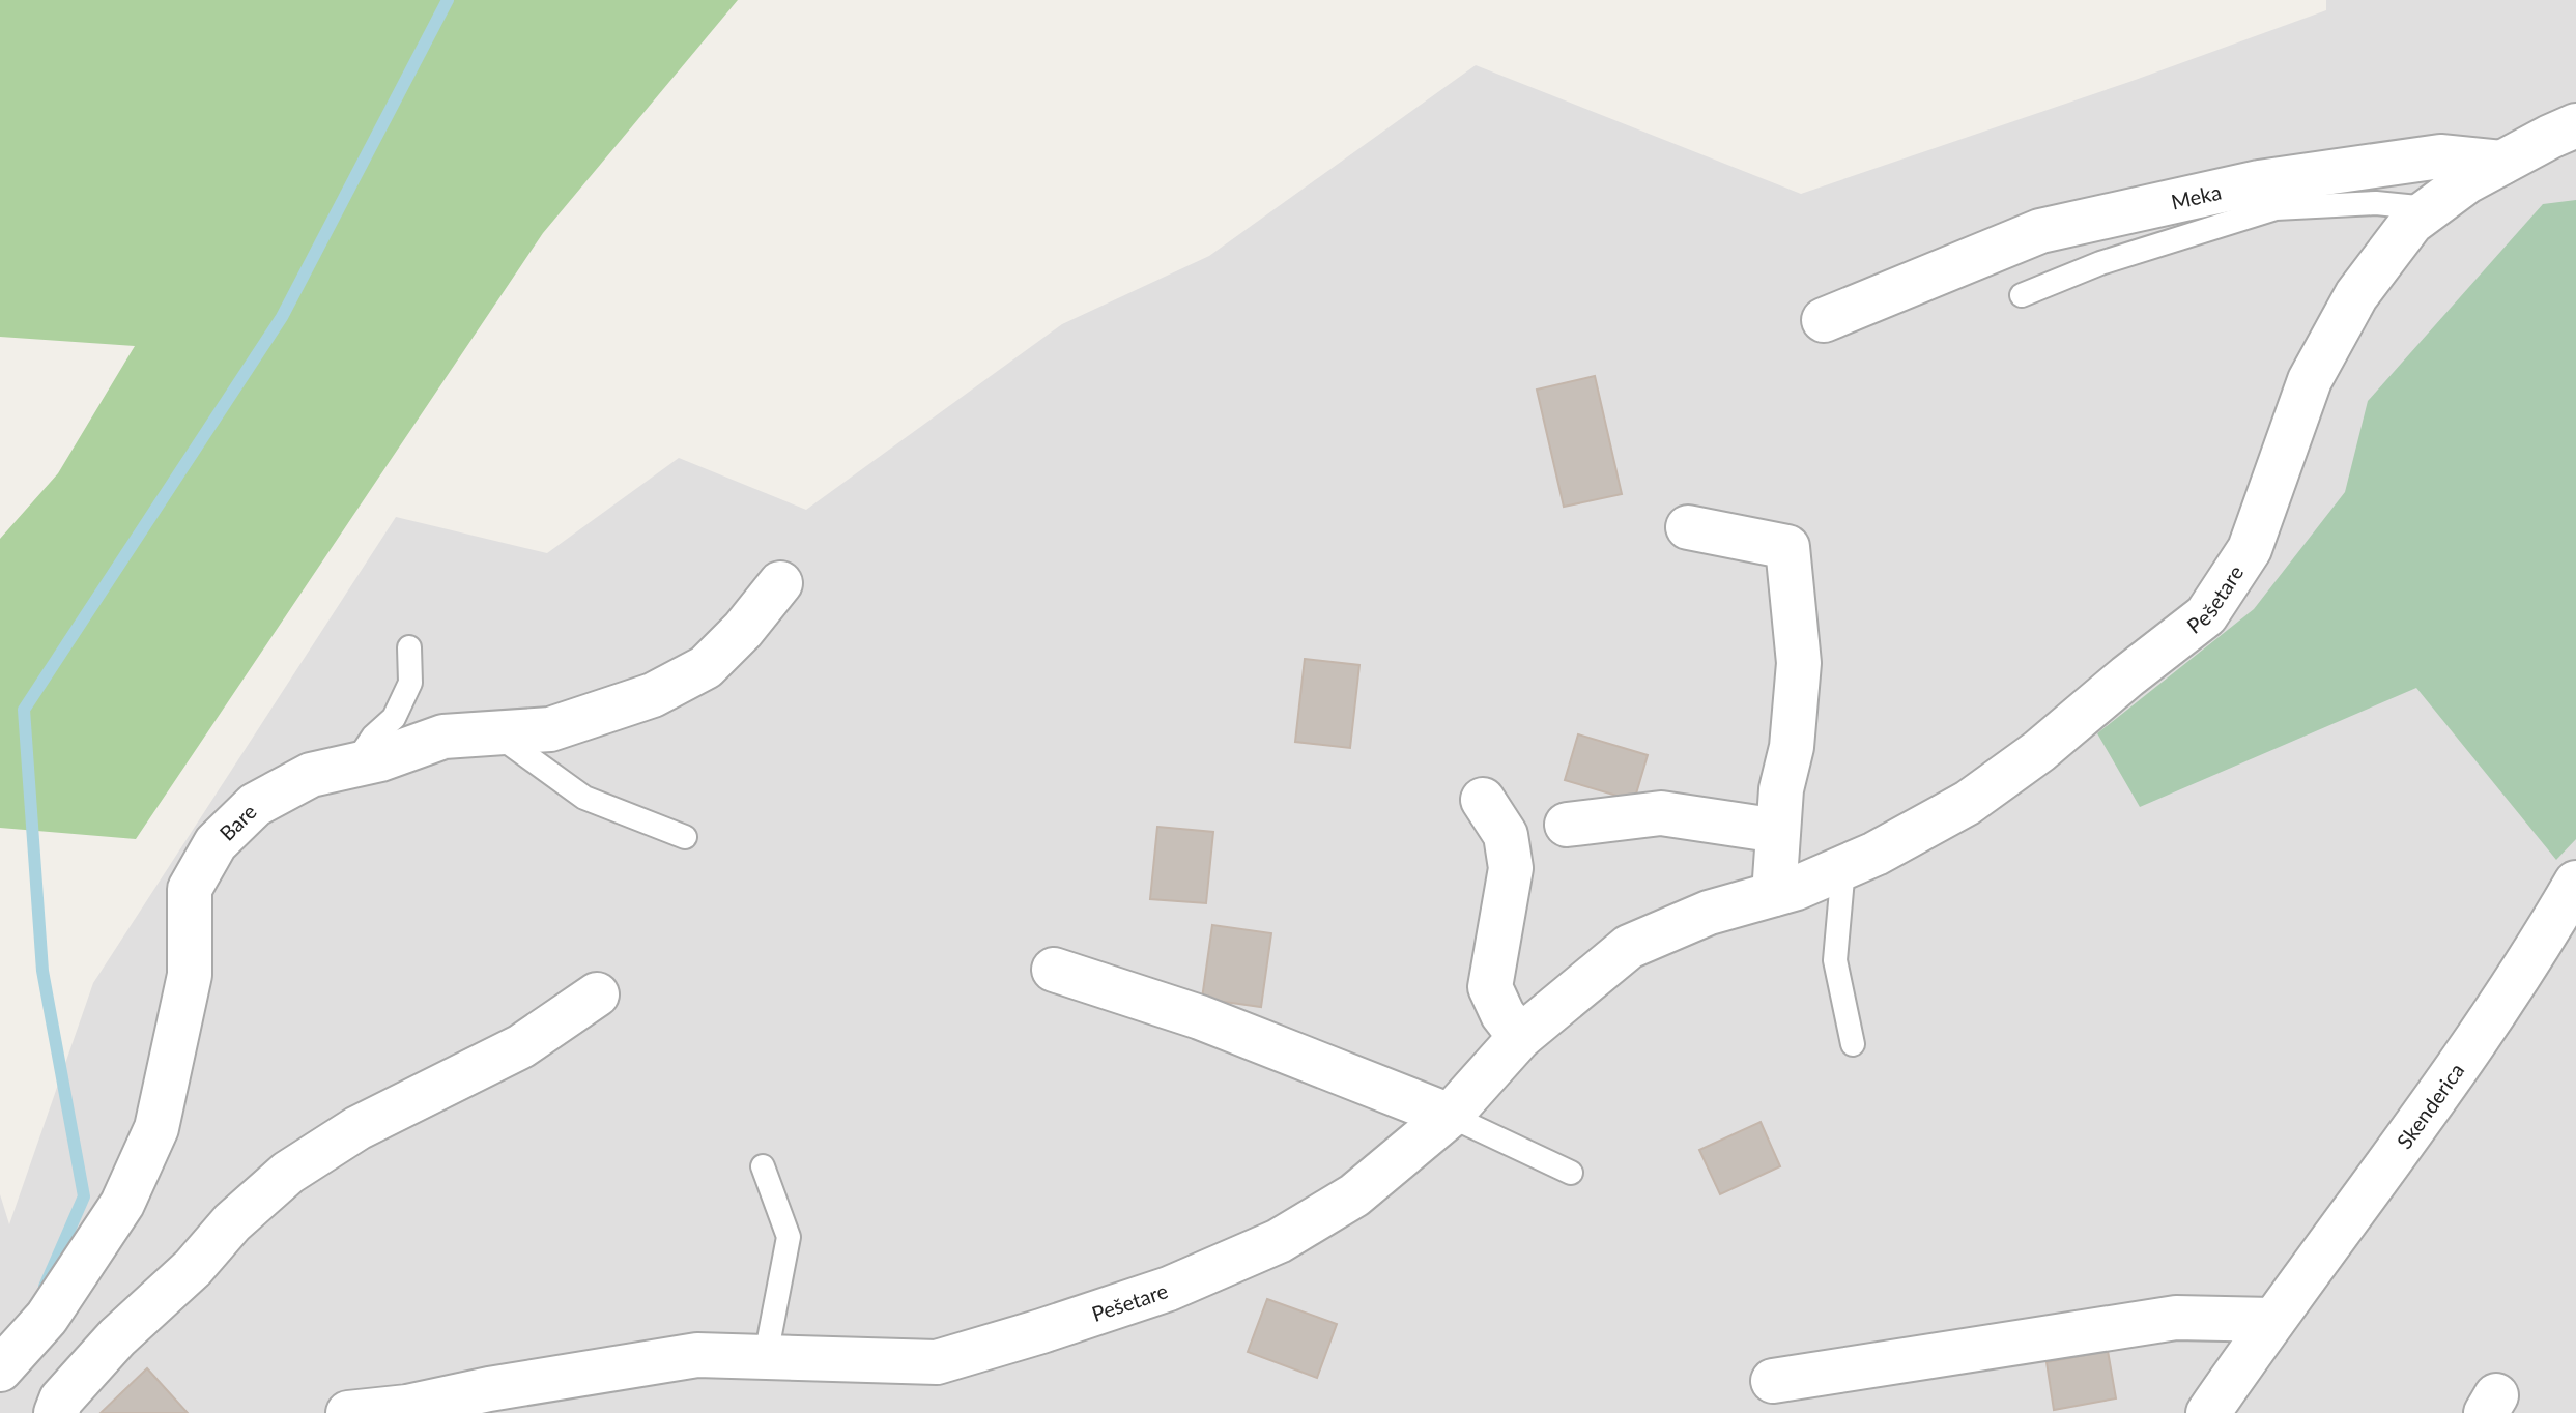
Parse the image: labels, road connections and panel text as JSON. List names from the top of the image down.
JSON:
{
  "streets": {
    "street": [
      "Meka",
      "Pešetare",
      "Bare",
      "Skenderica"
    ]
  },
  "crossings": [
    ["Meka", "Pešetare"]
  ]
}
